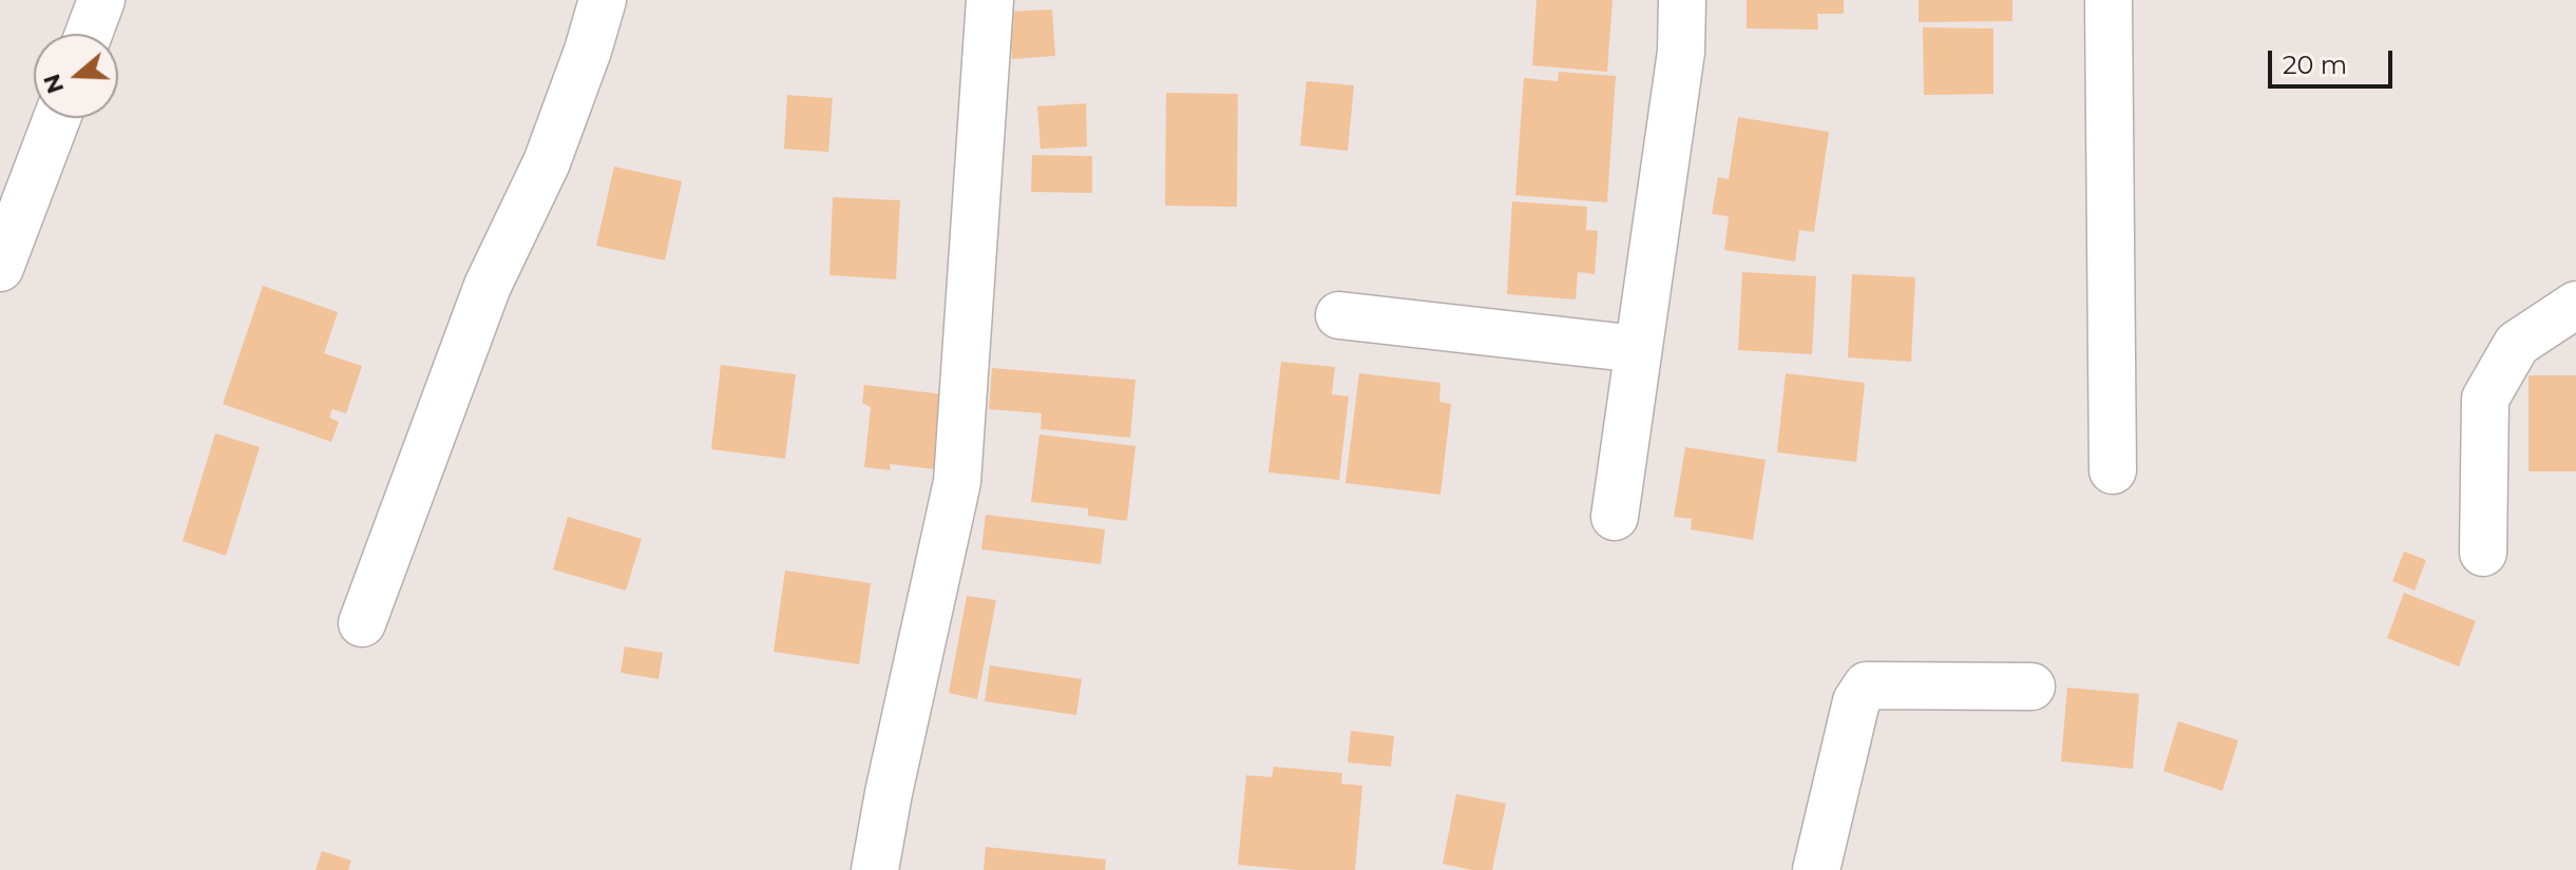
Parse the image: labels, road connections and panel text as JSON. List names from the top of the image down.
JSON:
{
  "scale_bar": "20 m",
  "north": "left"
}
